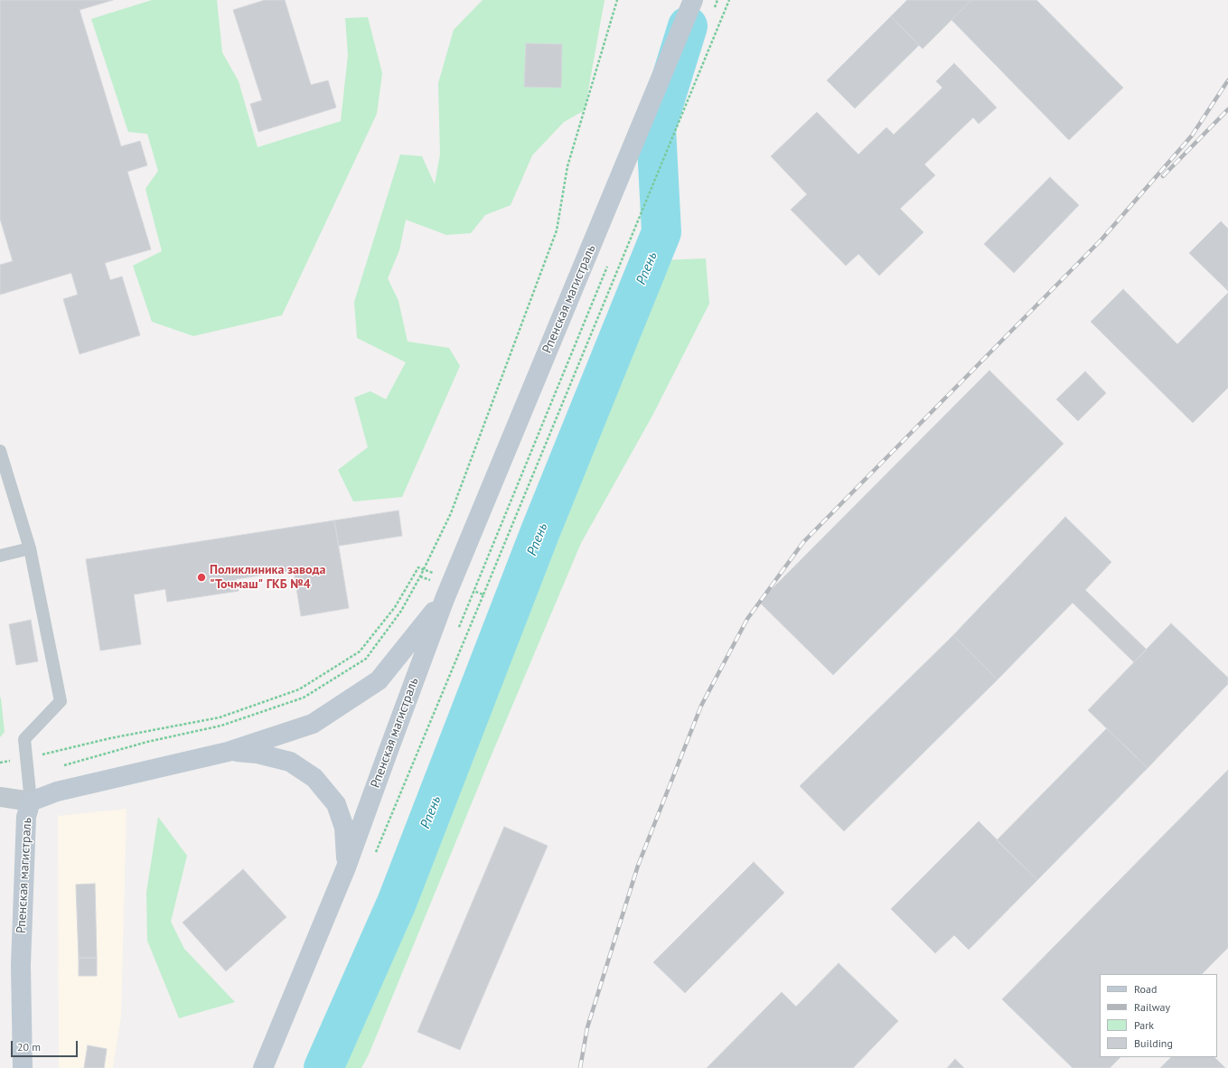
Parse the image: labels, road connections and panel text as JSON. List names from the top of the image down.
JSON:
{
  "streets": {
    "main road": ["Рпенская магистраль"]
  },
  "water": ["Рпень"],
  "places": ["Поликлиника завода \"Точмаш\" ГКБ №4"],
  "legend": [
    "Road",
    "Railway",
    "Park",
    "Building"
  ],
  "scale_bar": "20 m"
}
